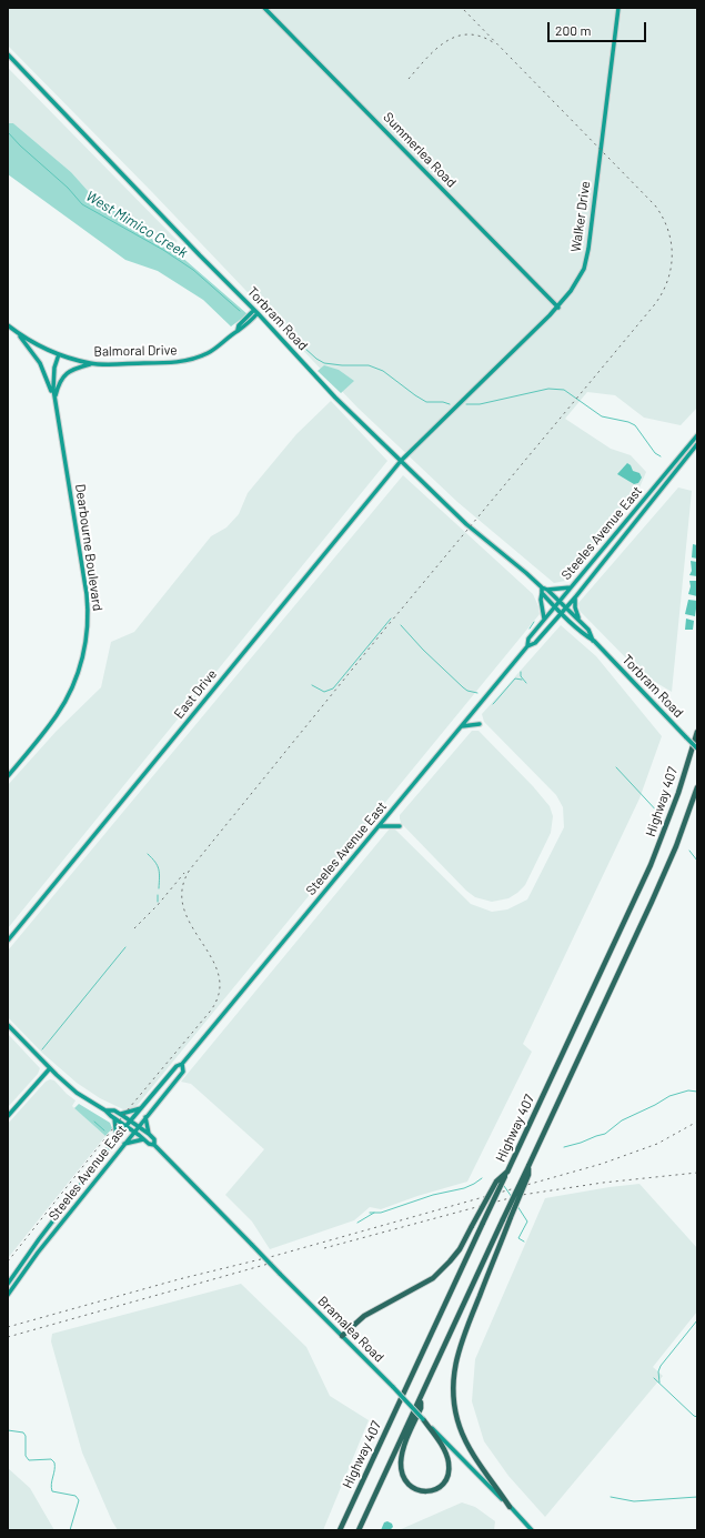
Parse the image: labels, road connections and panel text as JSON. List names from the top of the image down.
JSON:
{
  "streets": {
    "highway": ["Highway 407"],
    "main road": [
      "Summerlea Road",
      "Walker Drive",
      "Torbram Road",
      "Balmoral Drive",
      "Steeles Avenue East",
      "Dearbourne Boulevard",
      "East Drive",
      "Bramalea Road"
    ]
  },
  "crossings": [
    ["Summerlea Road", "Walker Drive"],
    ["Walker Drive", "Torbram Road"],
    ["Walker Drive", "East Drive"],
    ["Torbram Road", "Balmoral Drive"],
    ["Torbram Road", "Steeles Avenue East"],
    ["Torbram Road", "East Drive"],
    ["Balmoral Drive", "Dearbourne Boulevard"],
    ["Steeles Avenue East", "Bramalea Road"]
  ],
  "water": ["West Mimico Creek"],
  "scale_bar": "200 m"
}
